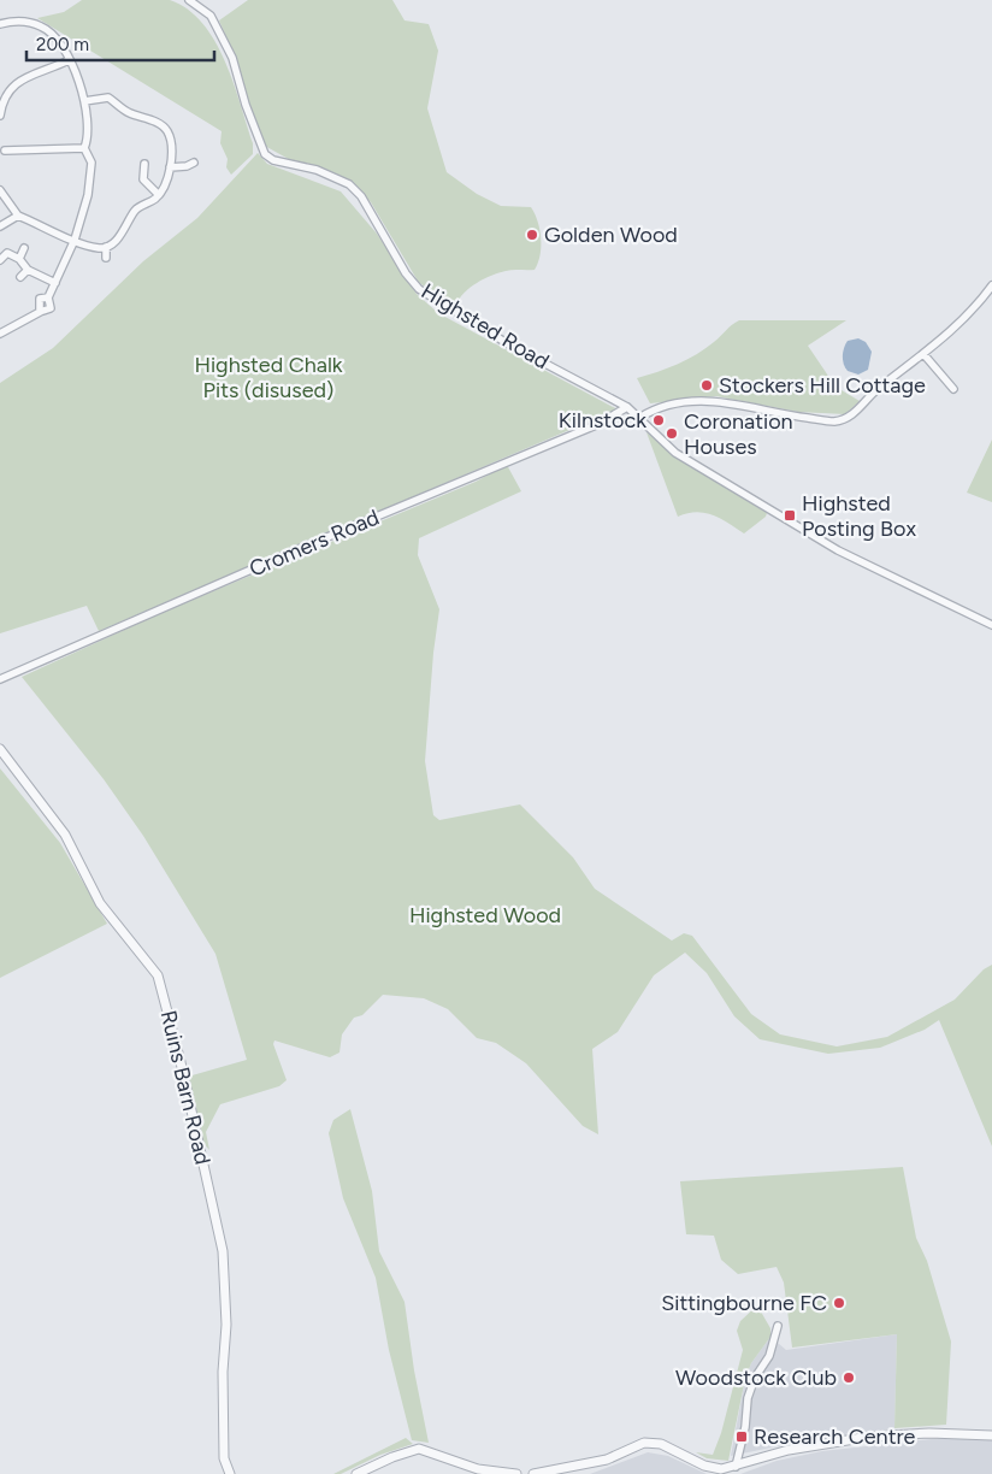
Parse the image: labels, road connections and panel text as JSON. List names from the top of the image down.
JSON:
{
  "streets": {
    "street": ["Highsted Road", "Cromers Road", "Ruins Barn Road"]
  },
  "crossings": [
    ["Highsted Road", "Cromers Road"]
  ],
  "parks": ["Highsted Chalk Pits (disused)", "Highsted Wood"],
  "places": {
    "other": [
      "Golden Wood",
      "Stockers Hill Cottage",
      "Kilnstock",
      "Coronation Houses",
      "Sittingbourne FC",
      "Woodstock Club"
    ],
    "transit": ["Highsted Posting Box", "Research Centre"]
  },
  "scale_bar": "200 m"
}
